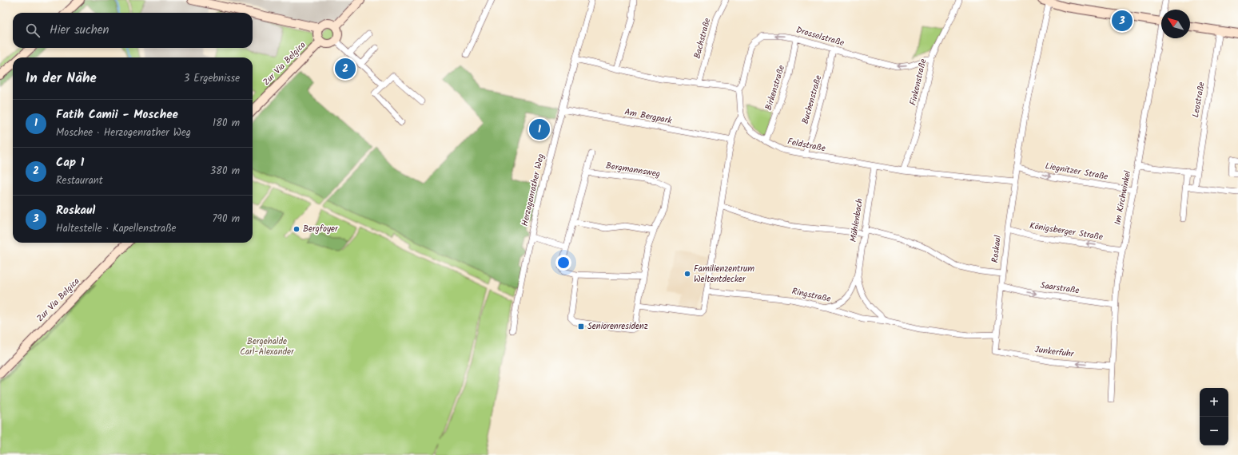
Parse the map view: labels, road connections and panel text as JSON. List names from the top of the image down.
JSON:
{
  "streets": {
    "street": [
      "Drosselstraße",
      "Bachstraße",
      "Zur Via Belgica",
      "Finkenstraße",
      "Birkenstraße",
      "Buchenstraße",
      "Leostraße",
      "Am Bergpark",
      "Feldstraße",
      "Bergmannsweg",
      "Liegnitzer Straße",
      "Herzogenrather Weg",
      "Im Kirchwinkel",
      "Mühlenbach",
      "Königsberger Straße",
      "Roskaul",
      "Saarstraße",
      "Ringstraße",
      "Junkerfuhr"
    ]
  },
  "crossings": [
    ["Drosselstraße", "Finkenstraße"],
    ["Drosselstraße", "Birkenstraße"],
    ["Drosselstraße", "Buchenstraße"],
    ["Drosselstraße", "Feldstraße"],
    ["Finkenstraße", "Feldstraße"],
    ["Birkenstraße", "Feldstraße"],
    ["Buchenstraße", "Feldstraße"],
    ["Am Bergpark", "Herzogenrather Weg"],
    ["Feldstraße", "Mühlenbach"],
    ["Feldstraße", "Roskaul"],
    ["Liegnitzer Straße", "Im Kirchwinkel"],
    ["Liegnitzer Straße", "Roskaul"],
    ["Im Kirchwinkel", "Königsberger Straße"],
    ["Im Kirchwinkel", "Saarstraße"],
    ["Im Kirchwinkel", "Junkerfuhr"],
    ["Mühlenbach", "Ringstraße"],
    ["Königsberger Straße", "Roskaul"],
    ["Roskaul", "Saarstraße"],
    ["Roskaul", "Ringstraße"],
    ["Roskaul", "Junkerfuhr"]
  ],
  "one_way": [
    "Drosselstraße",
    "Liegnitzer Straße",
    "Königsberger Straße",
    "Saarstraße",
    "Junkerfuhr"
  ],
  "parks": ["Bergehalde Carl-Alexander"],
  "places": {
    "other": ["Bergfoyer", "Familienzentrum Weltentdecker"],
    "transit": ["Seniorenresidenz"]
  },
  "north": "top left",
  "page": {
    "pins": ["3", "2", "1"],
    "search": "Hier suchen",
    "heading": ["In der Nähe", "3 Ergebnisse"],
    "list": [
      {
        "mark": "1",
        "name": "Fatih Camii - Moschee",
        "note": "Moschee · Herzogenrather Weg",
        "value": "180 m"
      },
      {
        "mark": "2",
        "name": "Cap 1",
        "note": "Restaurant",
        "value": "380 m"
      },
      {
        "mark": "3",
        "name": "Roskaul",
        "note": "Haltestelle · Kapellenstraße",
        "value": "790 m"
      }
    ],
    "map_buttons": ["+", "−"]
  }
}
